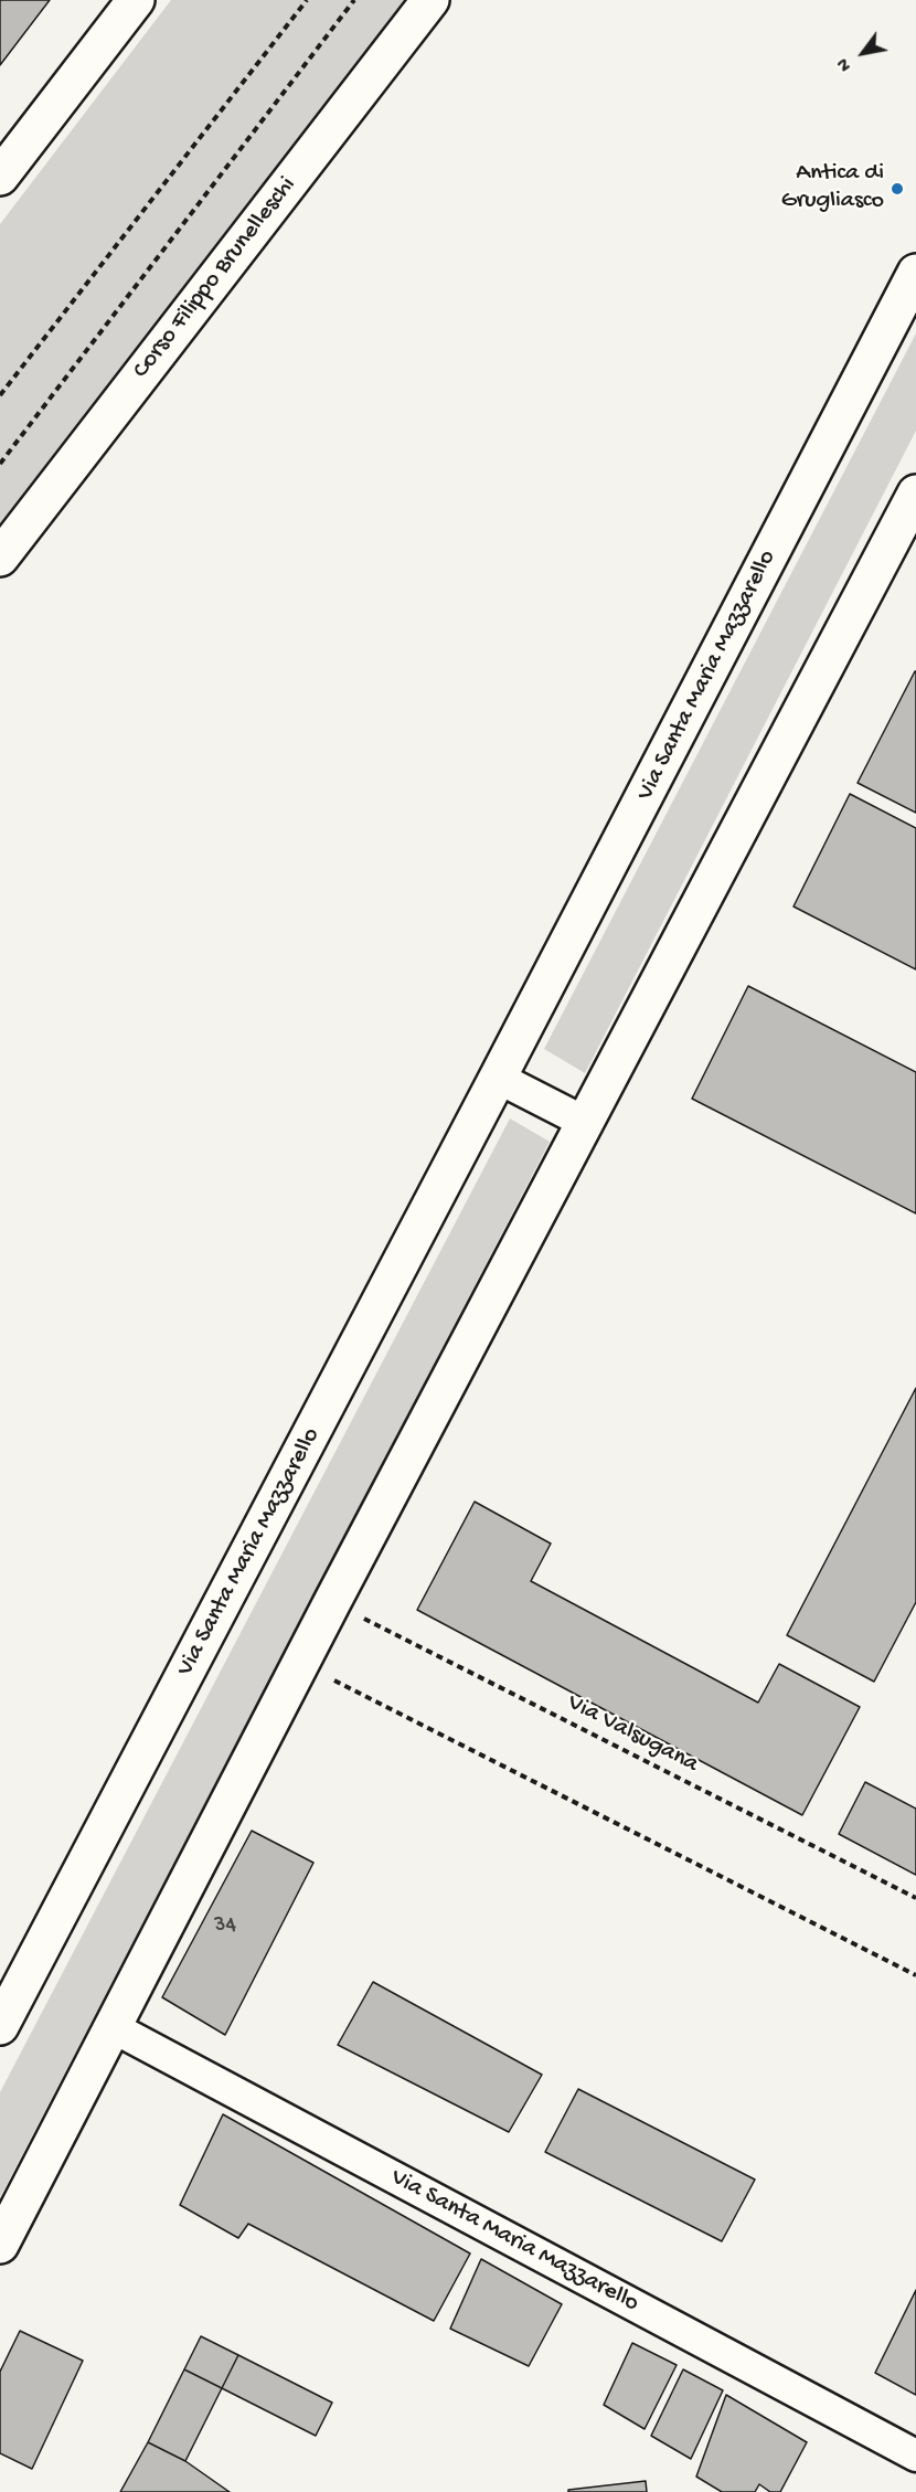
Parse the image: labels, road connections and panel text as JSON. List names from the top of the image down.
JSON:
{
  "streets": {
    "main road": ["Corso Filippo Brunelleschi", "Via Santa Maria Mazzarello"],
    "path": ["Via Valsugana"]
  },
  "places": ["Antica di Grugliasco"],
  "house_numbers": ["34"],
  "north": "bottom left"
}
